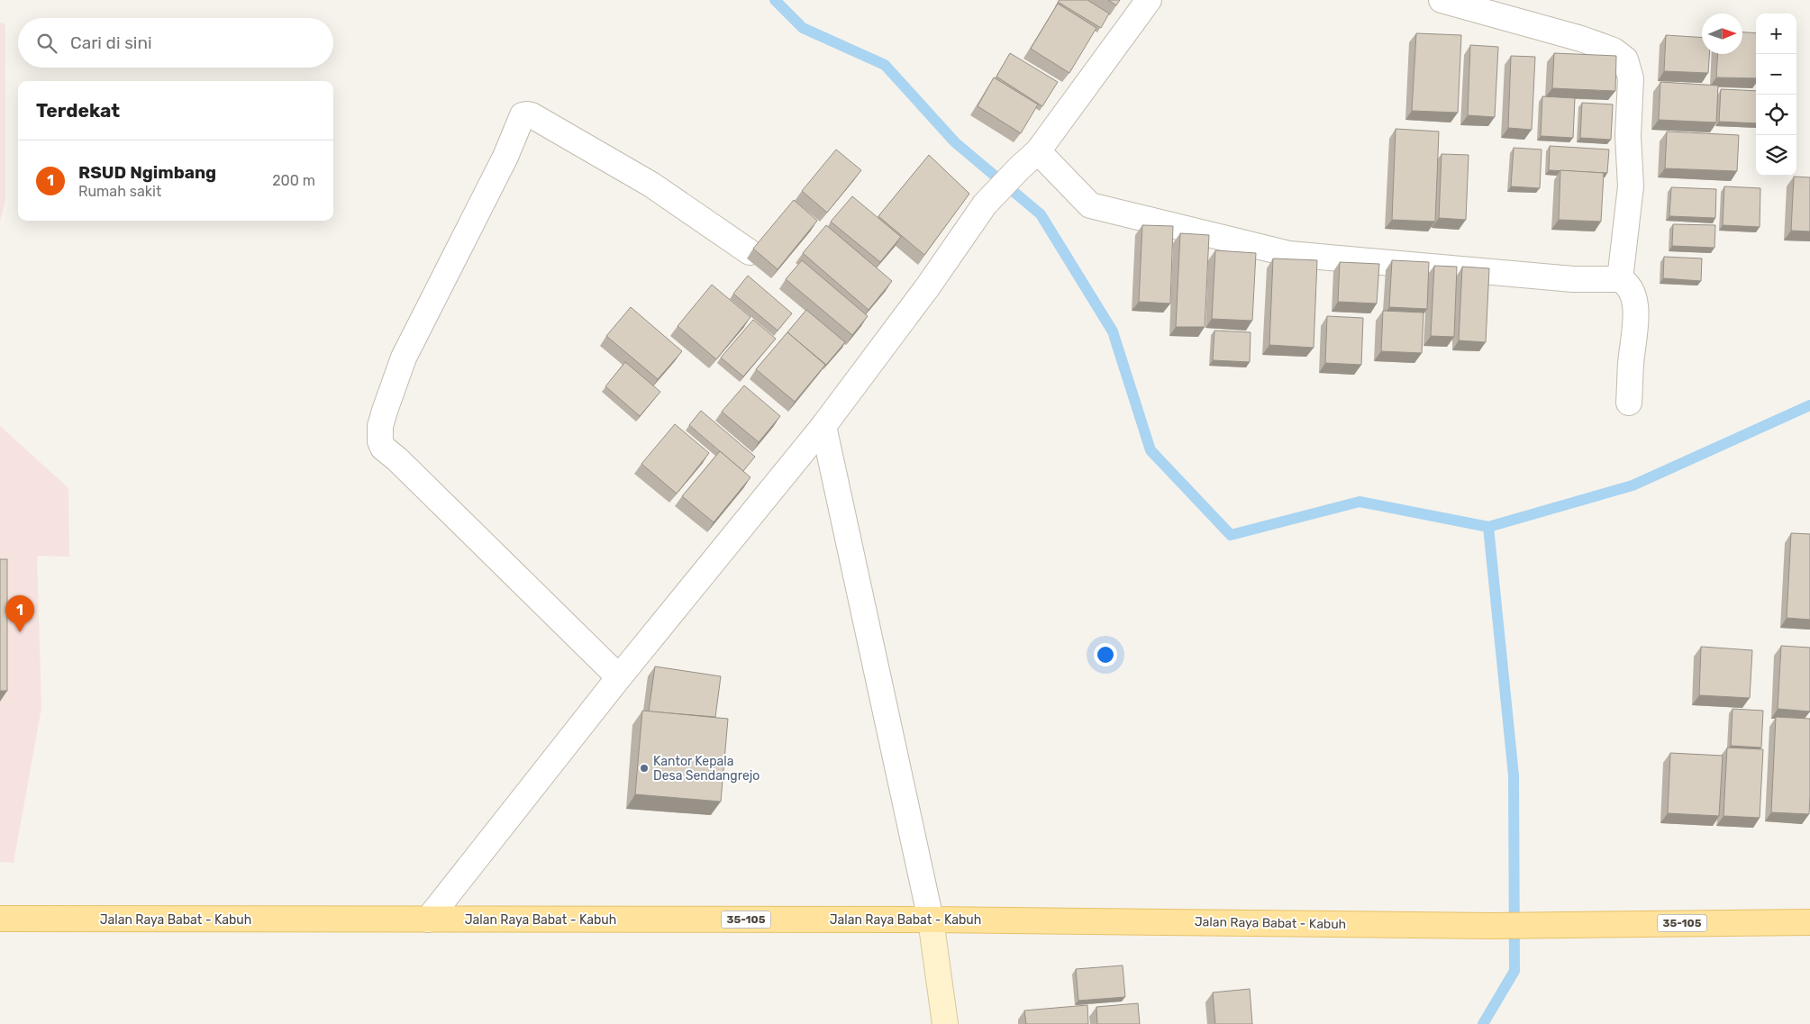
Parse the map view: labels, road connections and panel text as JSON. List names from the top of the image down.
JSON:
{
  "streets": {
    "main road": ["Jalan Raya Babat - Kabuh", "35-105"]
  },
  "places": ["Kantor Kepala Desa Sendangrejo"],
  "north": "right",
  "page": {
    "map_buttons": ["+", "−"],
    "search": "Cari di sini",
    "heading": "Terdekat",
    "list": [
      {
        "mark": "1",
        "name": "RSUD Ngimbang",
        "note": "Rumah sakit",
        "value": "200 m"
      }
    ],
    "pins": "1"
  }
}
